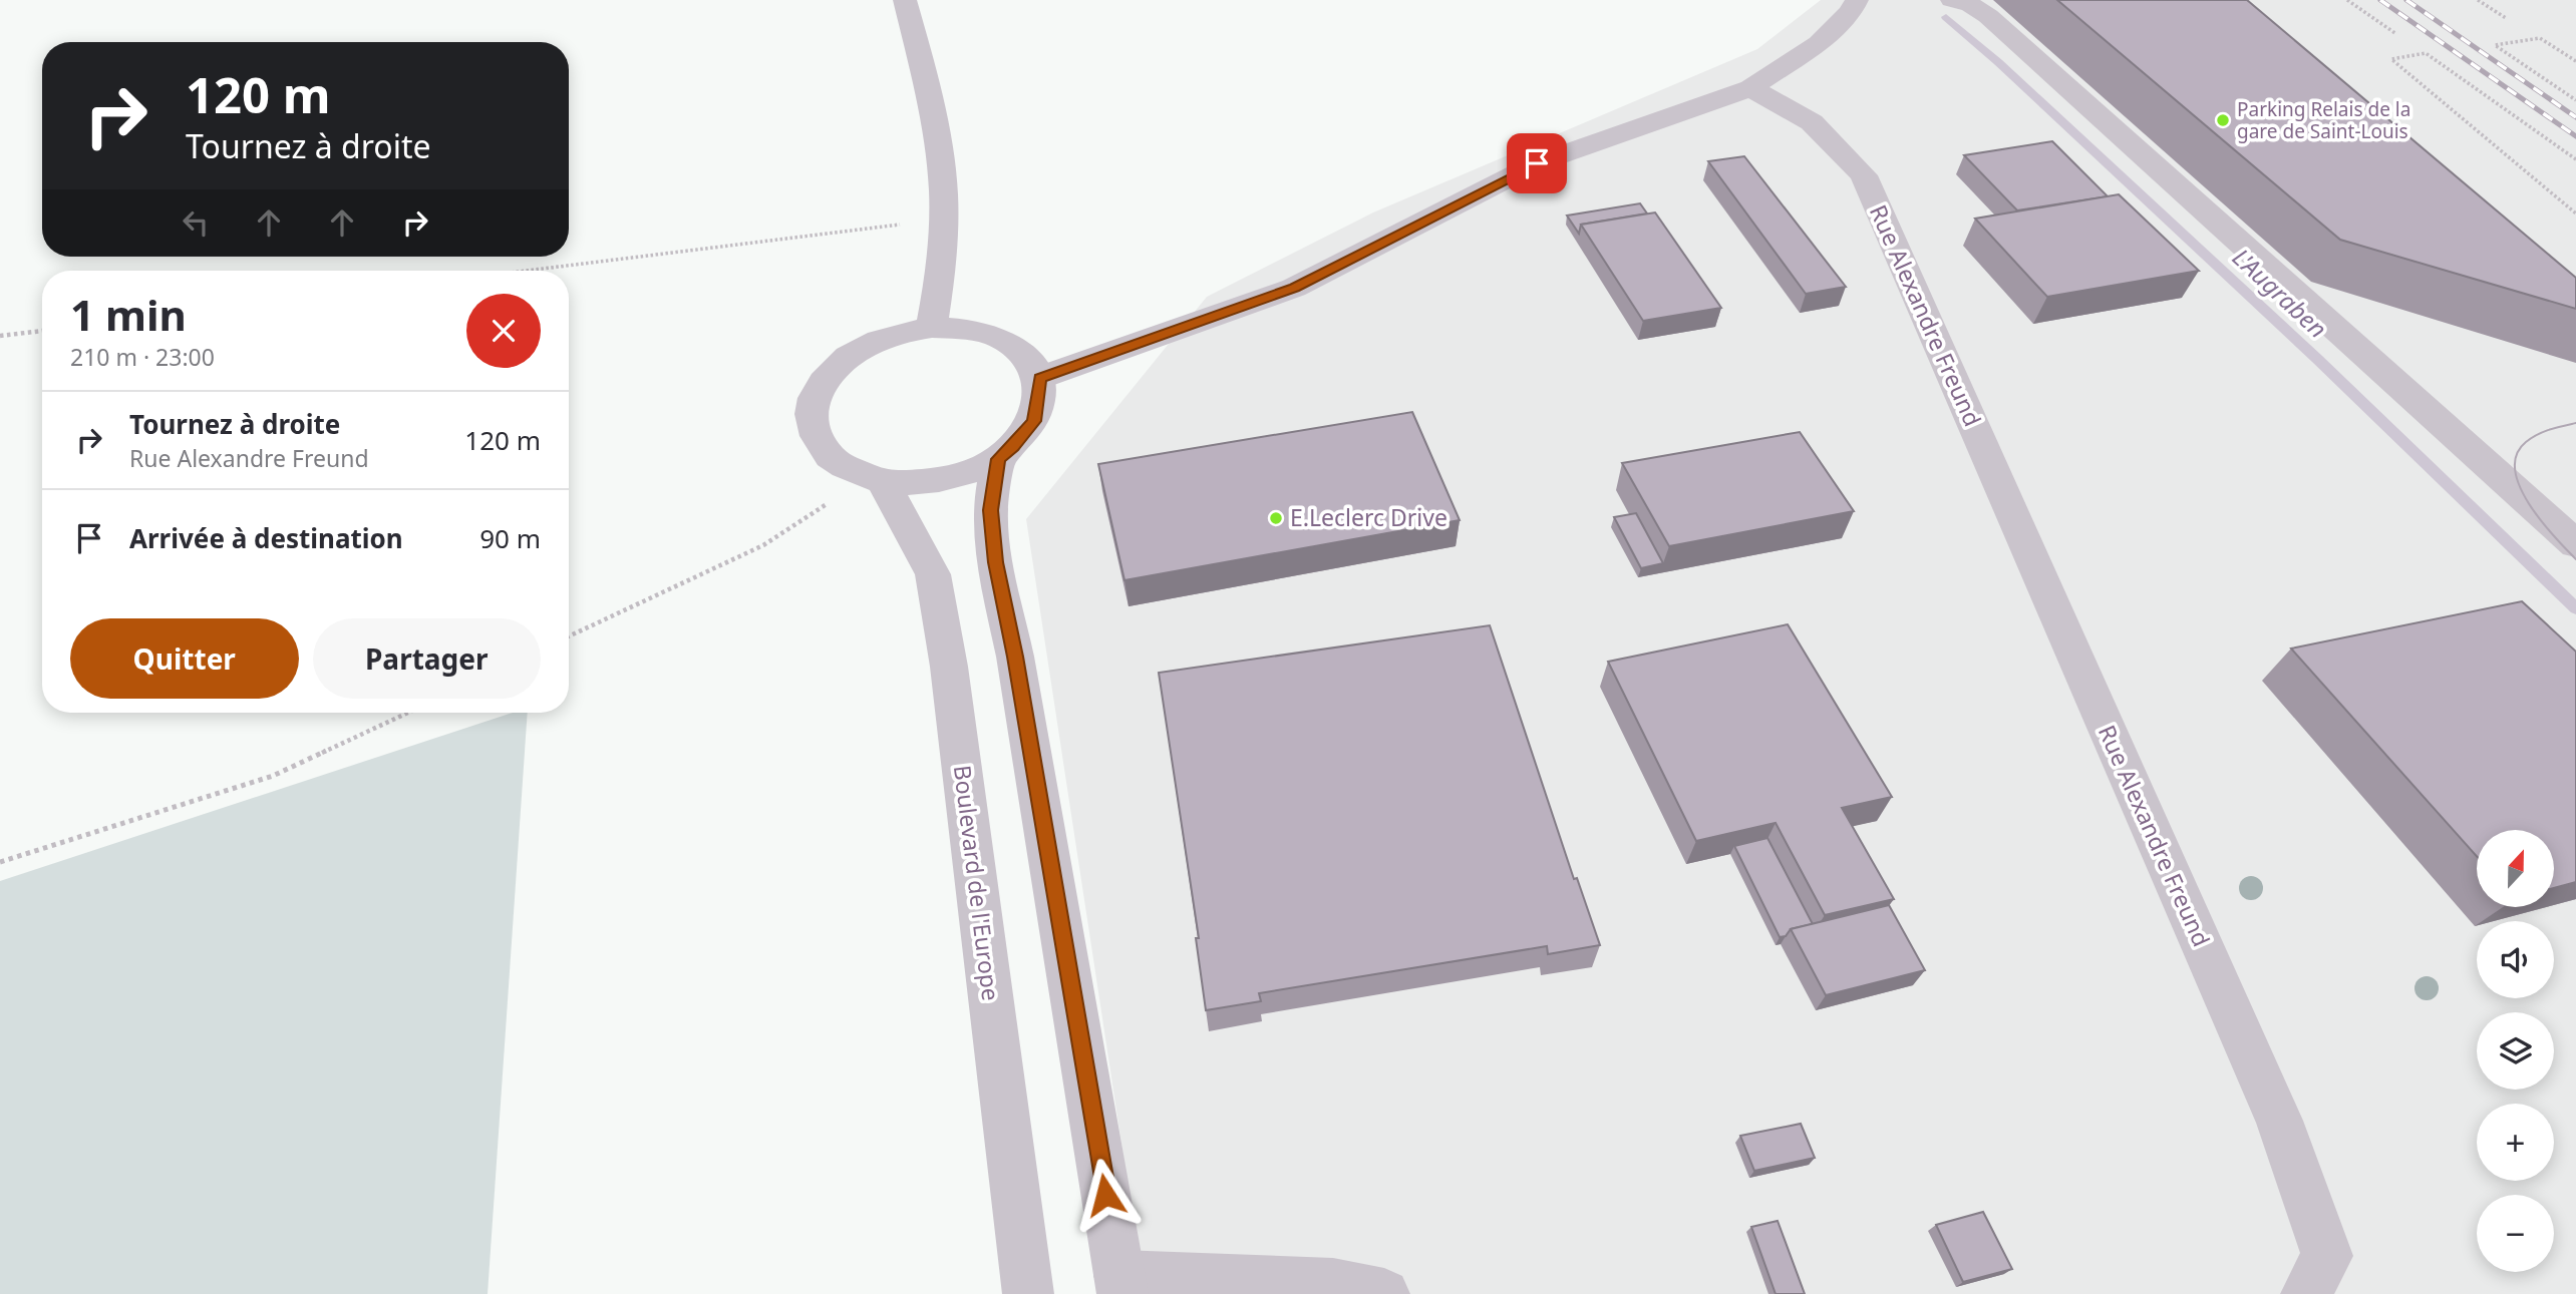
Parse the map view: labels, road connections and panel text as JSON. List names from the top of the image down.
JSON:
{
  "streets": {
    "street": ["Rue Alexandre Freund", "Boulevard de l'Europe"]
  },
  "water": ["L'Augraben"],
  "places": ["Parking Relais de la gare de Saint-Louis", "E.Leclerc Drive"],
  "north": "top",
  "page": {
    "turn": ["120 m", "Tournez à droite"],
    "heading": ["1 min", "210 m · 23:00"],
    "list": [
      {
        "name": "Tournez à droite",
        "note": "Rue Alexandre Freund",
        "value": "120 m"
      },
      {
        "name": "Arrivée à destination",
        "value": "90 m"
      }
    ],
    "buttons": ["Quitter", "Partager"],
    "map_buttons": ["+", "−"]
  }
}
